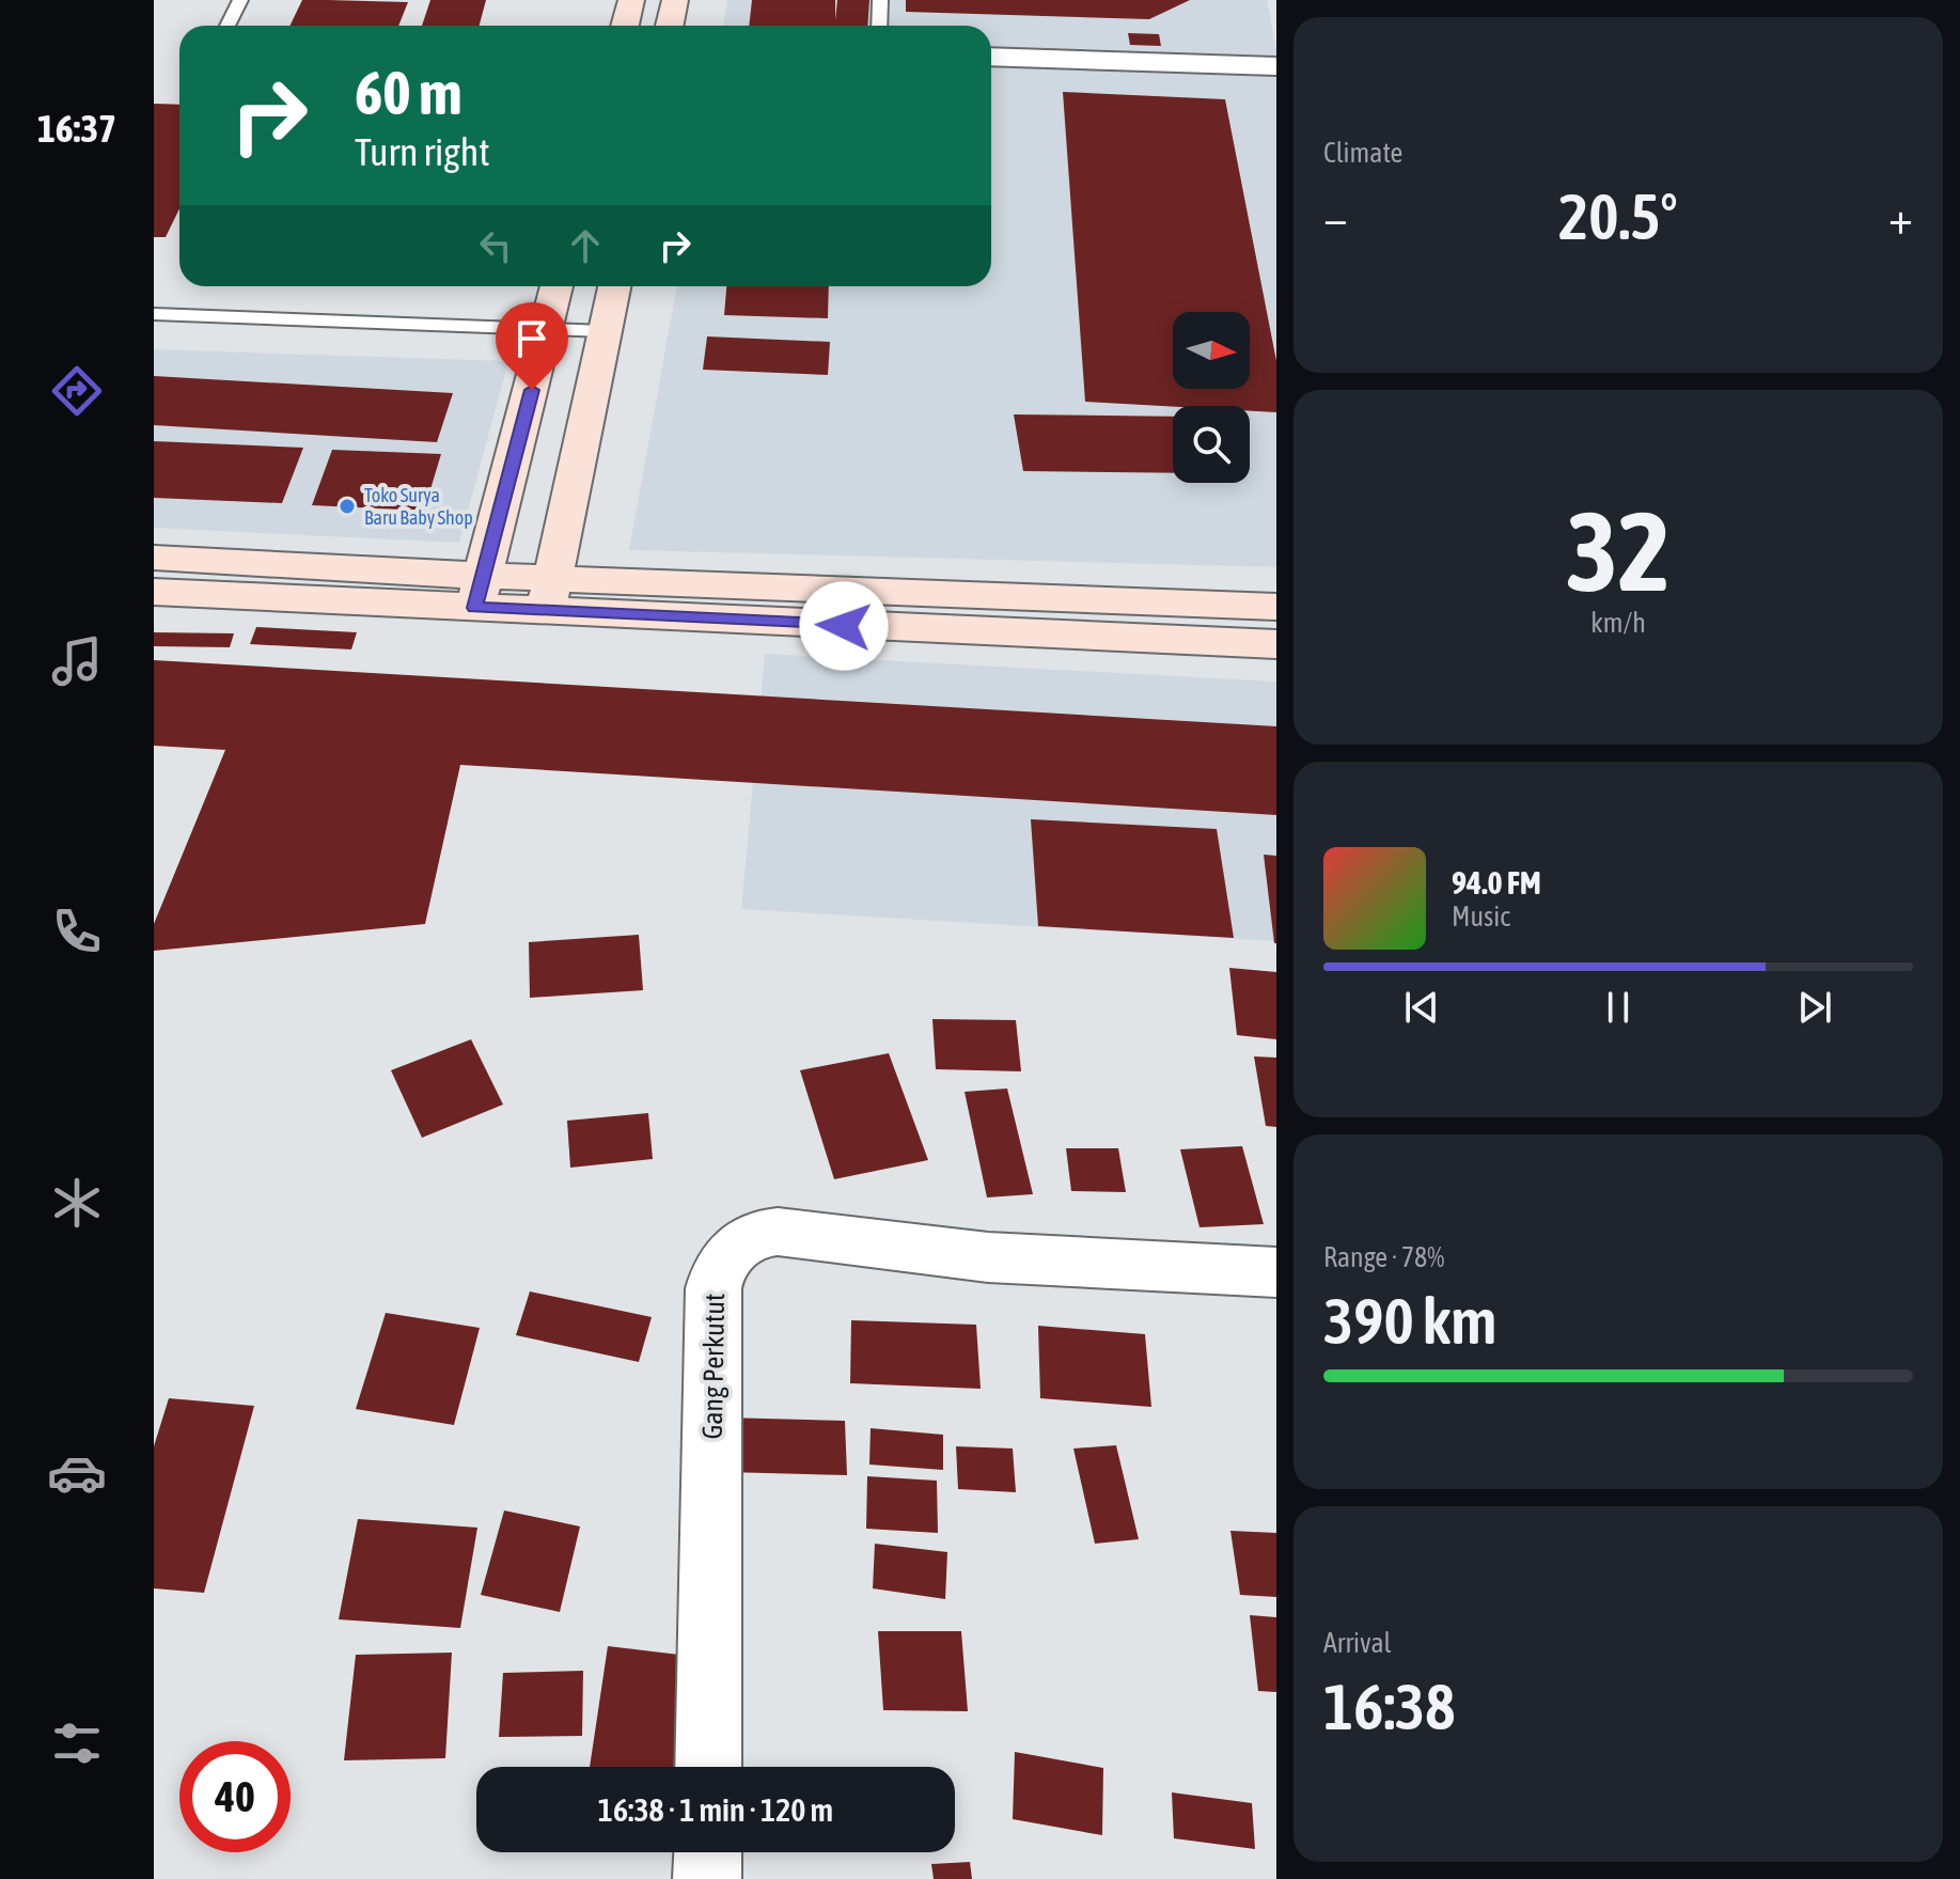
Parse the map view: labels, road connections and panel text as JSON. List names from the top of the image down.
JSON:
{
  "streets": {
    "street": ["Gang Perkutut"]
  },
  "places": ["Toko Surya Baru Baby Shop"],
  "north": "right",
  "page": {
    "tabs": "16:37",
    "tile": [
      "Climate",
      ["32", "km/h"],
      ["Range · 78%", "390 km"],
      ["Arrival", "16:38"]
    ],
    "turn": ["60 m", "Turn right"],
    "heat": ["−", "20.5°", "+"],
    "song": ["94.0 FM", "Music"],
    "limit": "40",
    "trip": "16:38 · 1 min · 120 m"
  }
}
